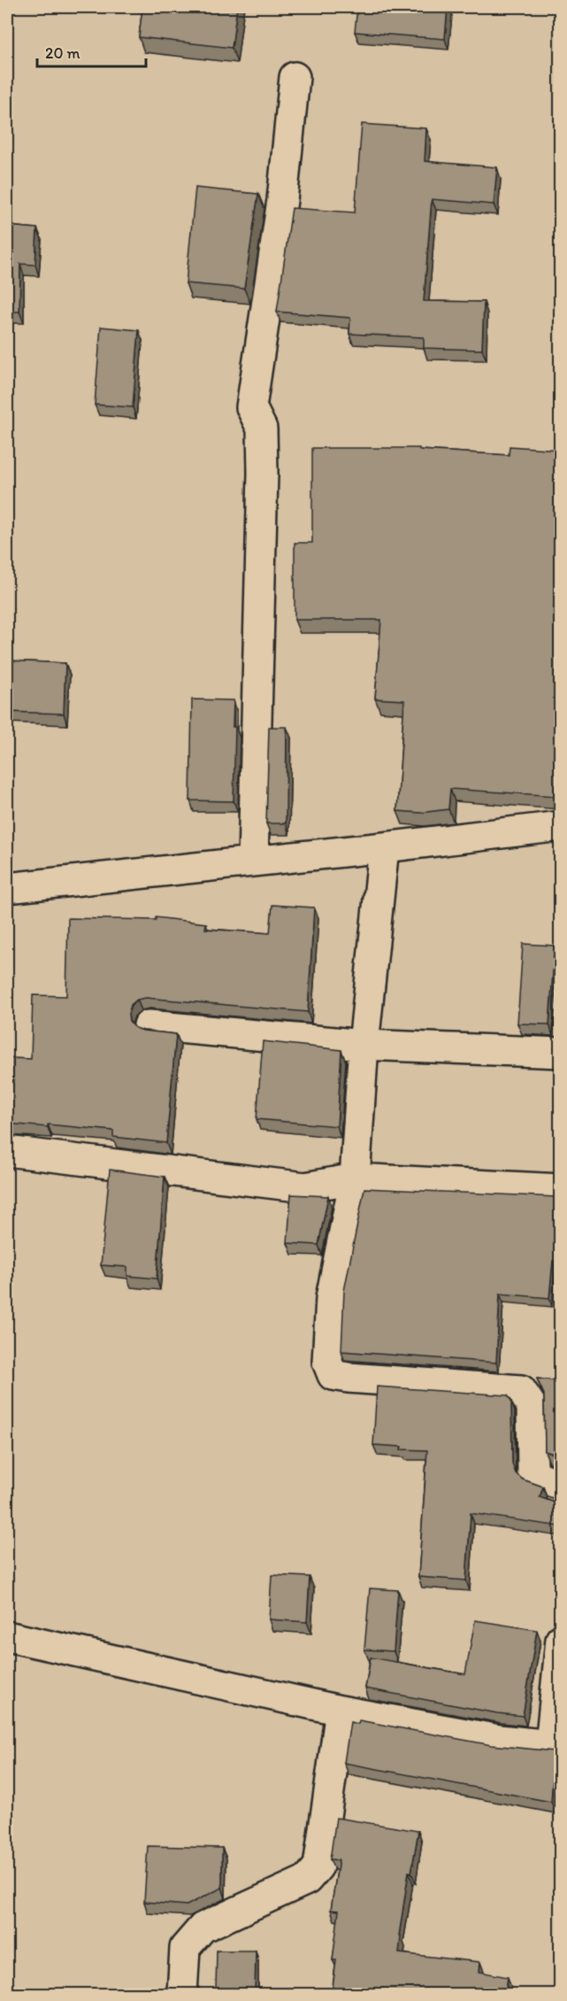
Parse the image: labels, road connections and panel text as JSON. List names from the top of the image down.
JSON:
{
  "scale_bar": "20 m"
}
